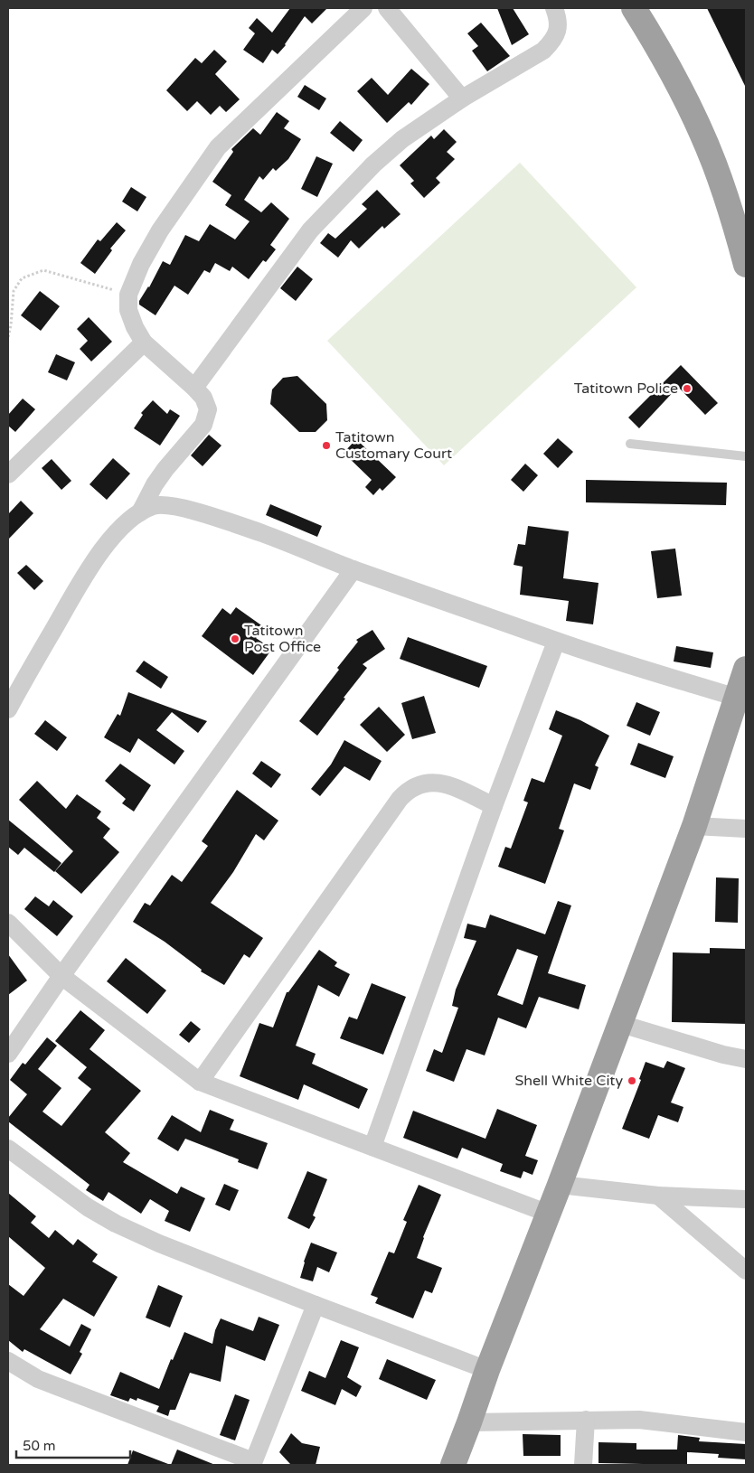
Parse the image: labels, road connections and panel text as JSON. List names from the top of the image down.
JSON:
{
  "places": [
    "Tatitown Police",
    "Tatitown Customary Court",
    "Tatitown Post Office",
    "Shell White City"
  ],
  "scale_bar": "50 m"
}
